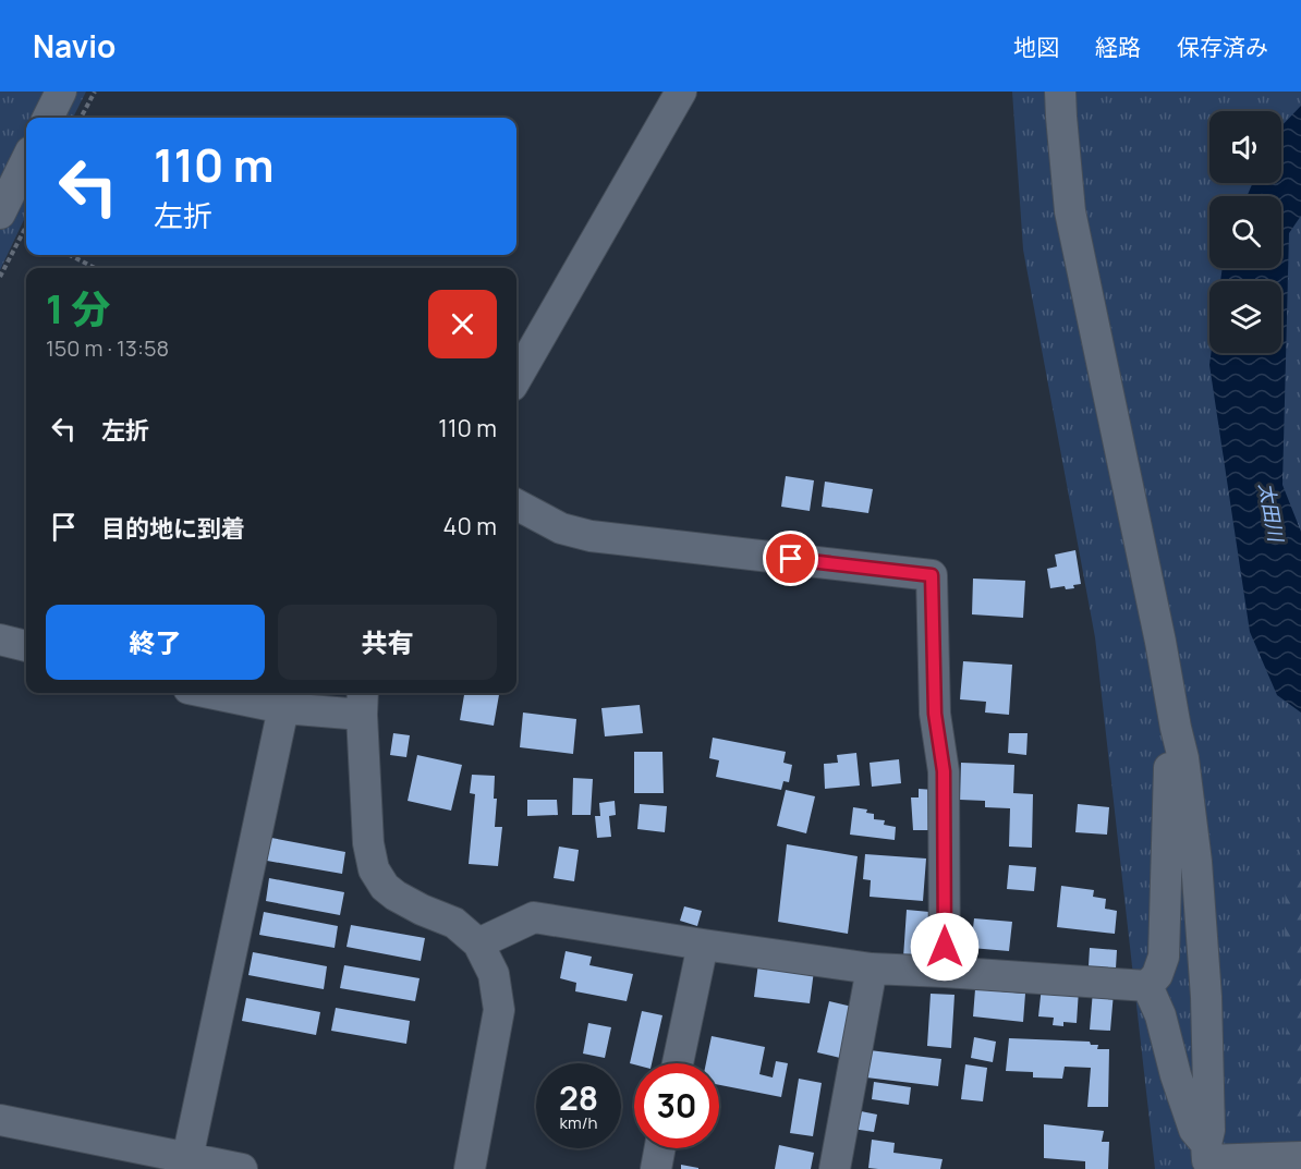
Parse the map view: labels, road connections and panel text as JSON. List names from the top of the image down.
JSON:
{
  "water": ["太田川"],
  "page": {
    "header": "Navio",
    "nav": ["地図", "経路", "保存済み"],
    "turn": ["110 m", "左折"],
    "heading": ["1 分", "150 m · 13:58"],
    "list": [
      {
        "name": "左折",
        "value": "110 m"
      },
      {
        "name": "目的地に到着",
        "value": "40 m"
      }
    ],
    "buttons": ["終了", "共有"],
    "speed": "28 km/h",
    "limit": "30"
  }
}
